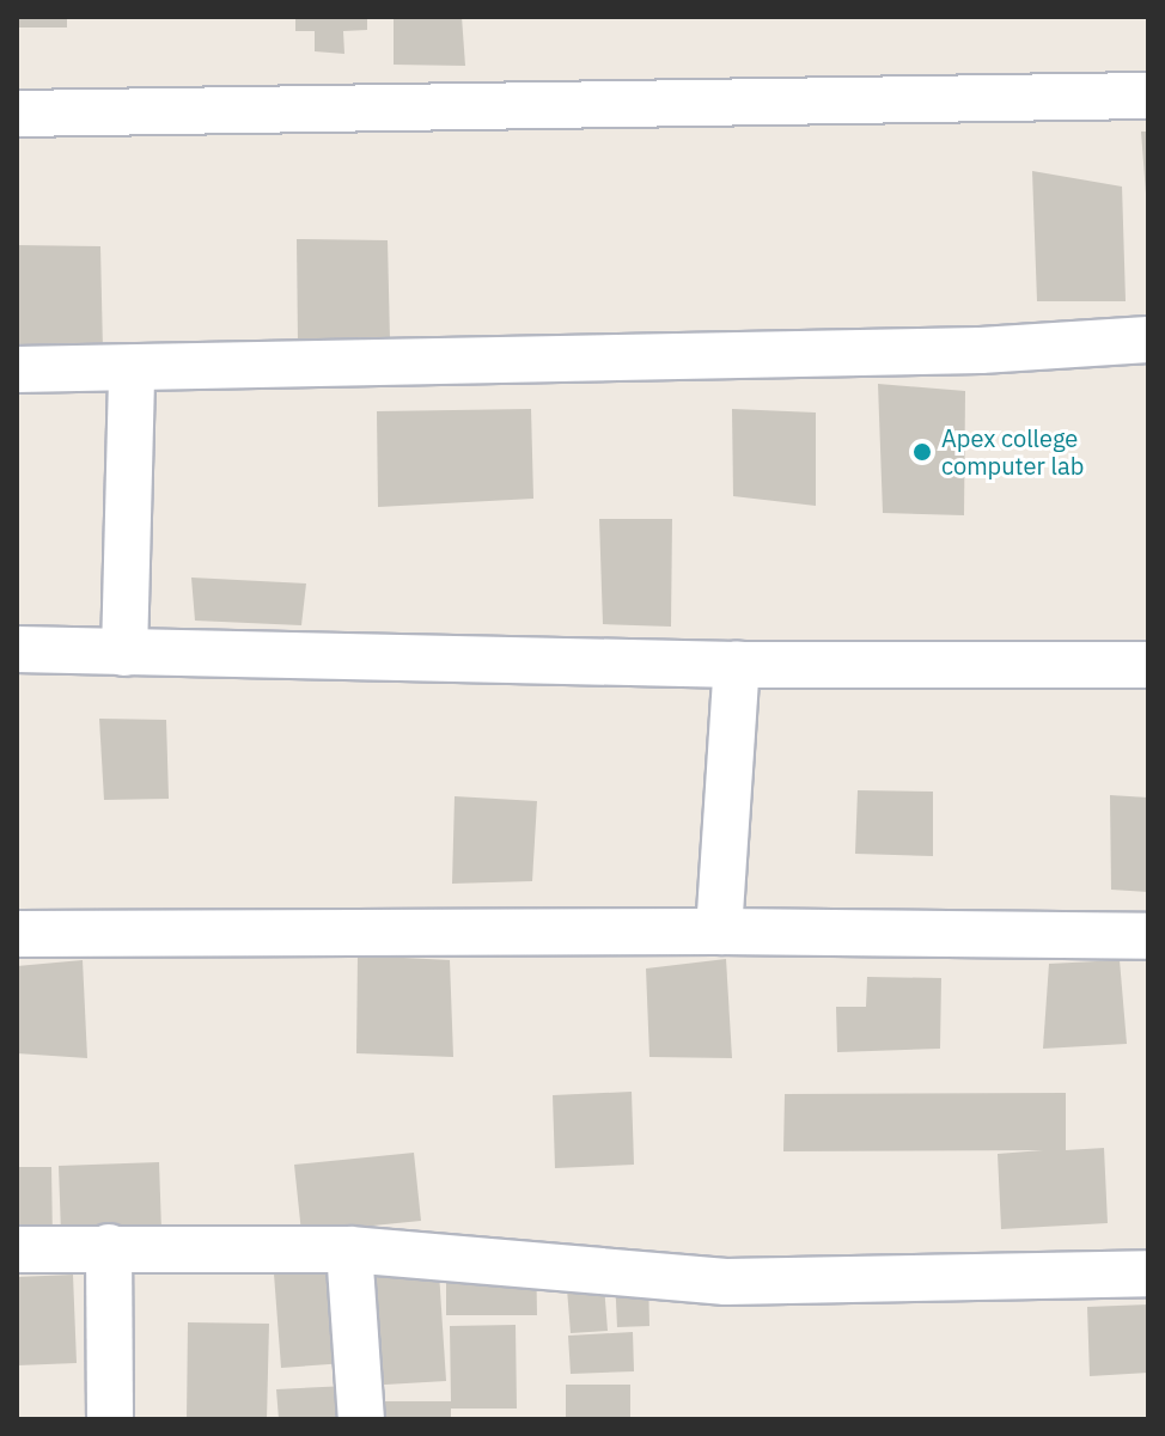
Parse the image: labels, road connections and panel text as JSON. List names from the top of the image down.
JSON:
{
  "places": ["Apex college computer lab"]
}
